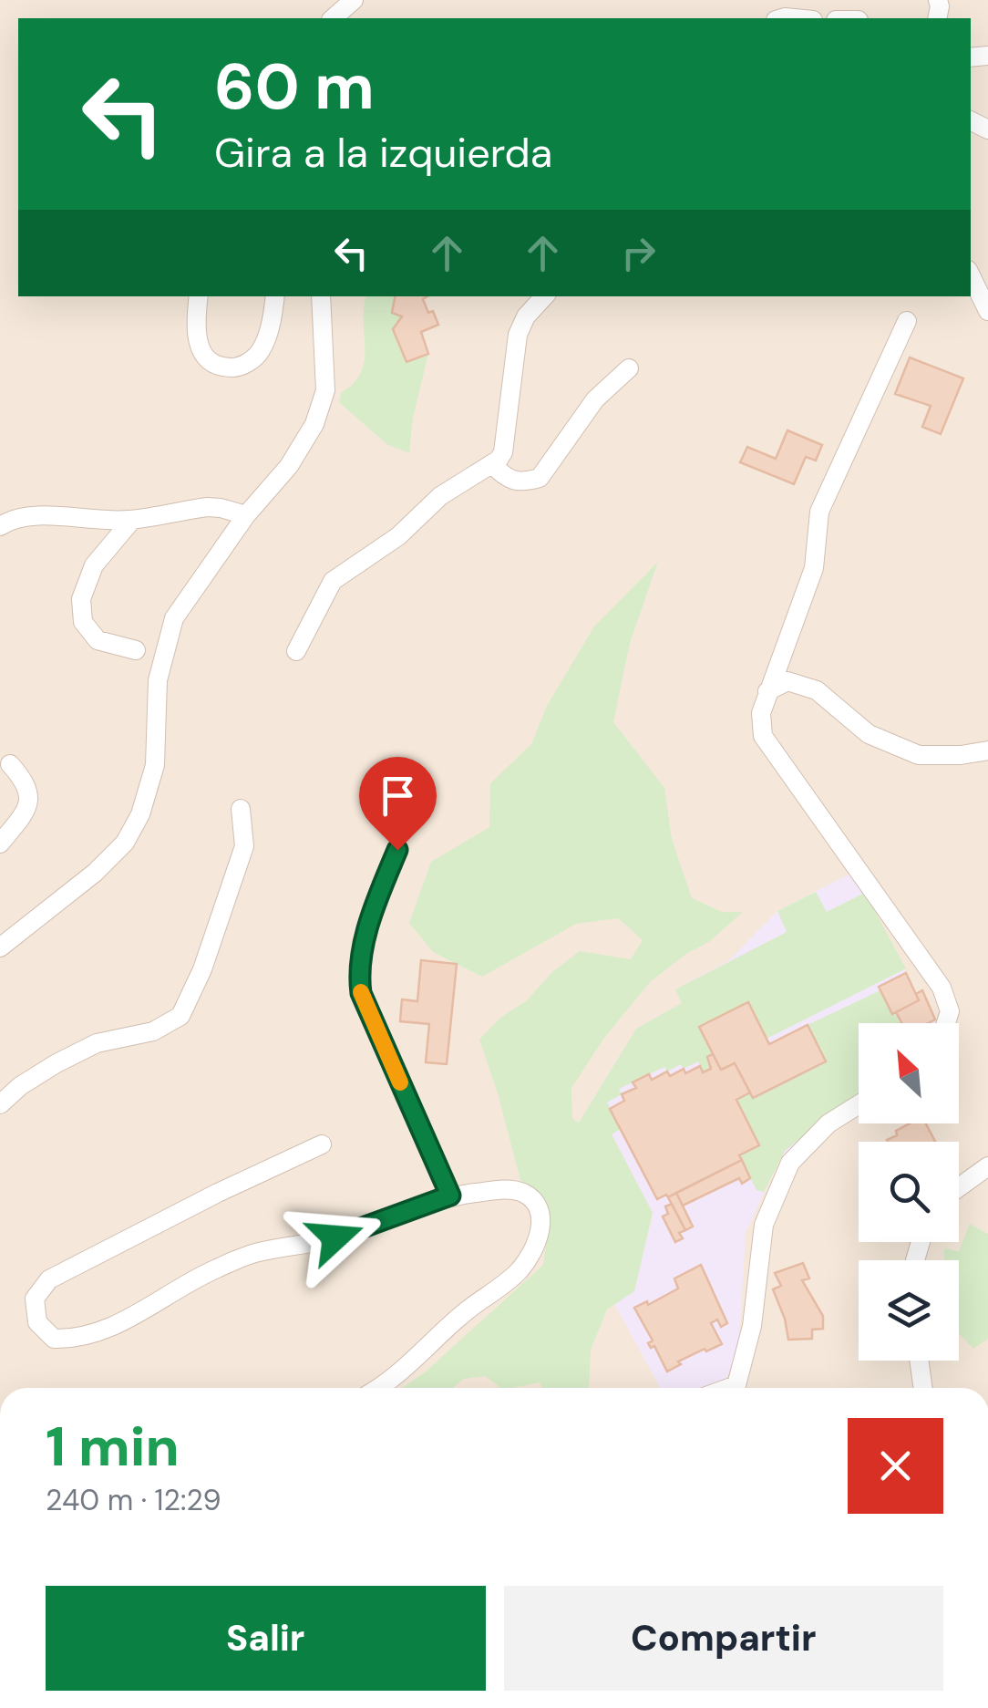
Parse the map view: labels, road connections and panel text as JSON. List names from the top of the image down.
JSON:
{
  "north": "top left",
  "page": {
    "turn": ["60 m", "Gira a la izquierda"],
    "heading": ["1 min", "240 m · 12:29"],
    "buttons": ["Salir", "Compartir"]
  }
}
